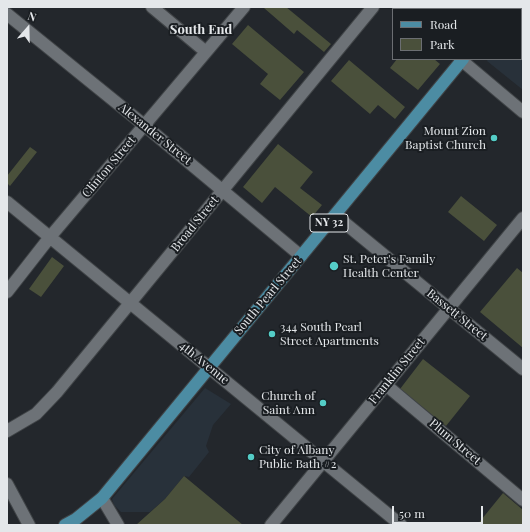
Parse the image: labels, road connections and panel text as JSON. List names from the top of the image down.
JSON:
{
  "streets": {
    "main road": ["NY 32", "South Pearl Street"],
    "street": [
      "Alexander Street",
      "Clinton Street",
      "Broad Street",
      "Bassett Street",
      "4th Avenue",
      "Franklin Street",
      "Plum Street"
    ]
  },
  "crossings": [
    ["Alexander Street", "Clinton Street"],
    ["Alexander Street", "Broad Street"],
    ["Alexander Street", "South Pearl Street"],
    ["Clinton Street", "4th Avenue"],
    ["Broad Street", "4th Avenue"],
    ["South Pearl Street", "Bassett Street"],
    ["South Pearl Street", "4th Avenue"],
    ["Bassett Street", "Franklin Street"],
    ["4th Avenue", "Franklin Street"],
    ["Franklin Street", "Plum Street"]
  ],
  "districts": ["South End"],
  "places": [
    "Mount Zion Baptist Church",
    "St. Peter's Family Health Center",
    "344 South Pearl Street Apartments",
    "Church of Saint Ann",
    "City of Albany Public Bath #2"
  ],
  "legend": ["Road", "Park"],
  "scale_bar": "50 m",
  "north": "top"
}
